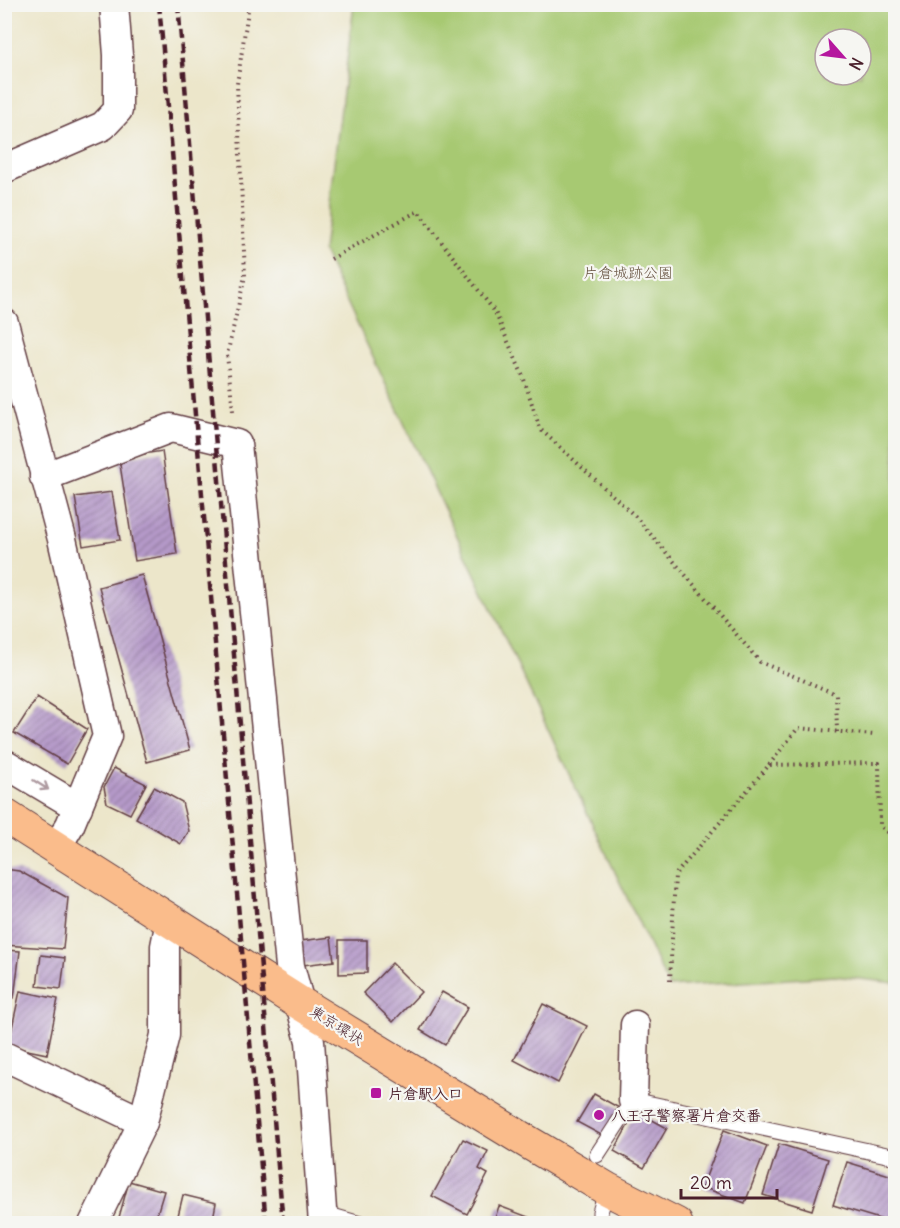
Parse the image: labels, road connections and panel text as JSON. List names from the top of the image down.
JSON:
{
  "streets": {
    "highway": ["東京環状"]
  },
  "parks": ["片倉城跡公園"],
  "places": {
    "transit": ["片倉駅入口"],
    "other": ["八王子警察署片倉交番"]
  },
  "scale_bar": "20 m",
  "north": "bottom right"
}
